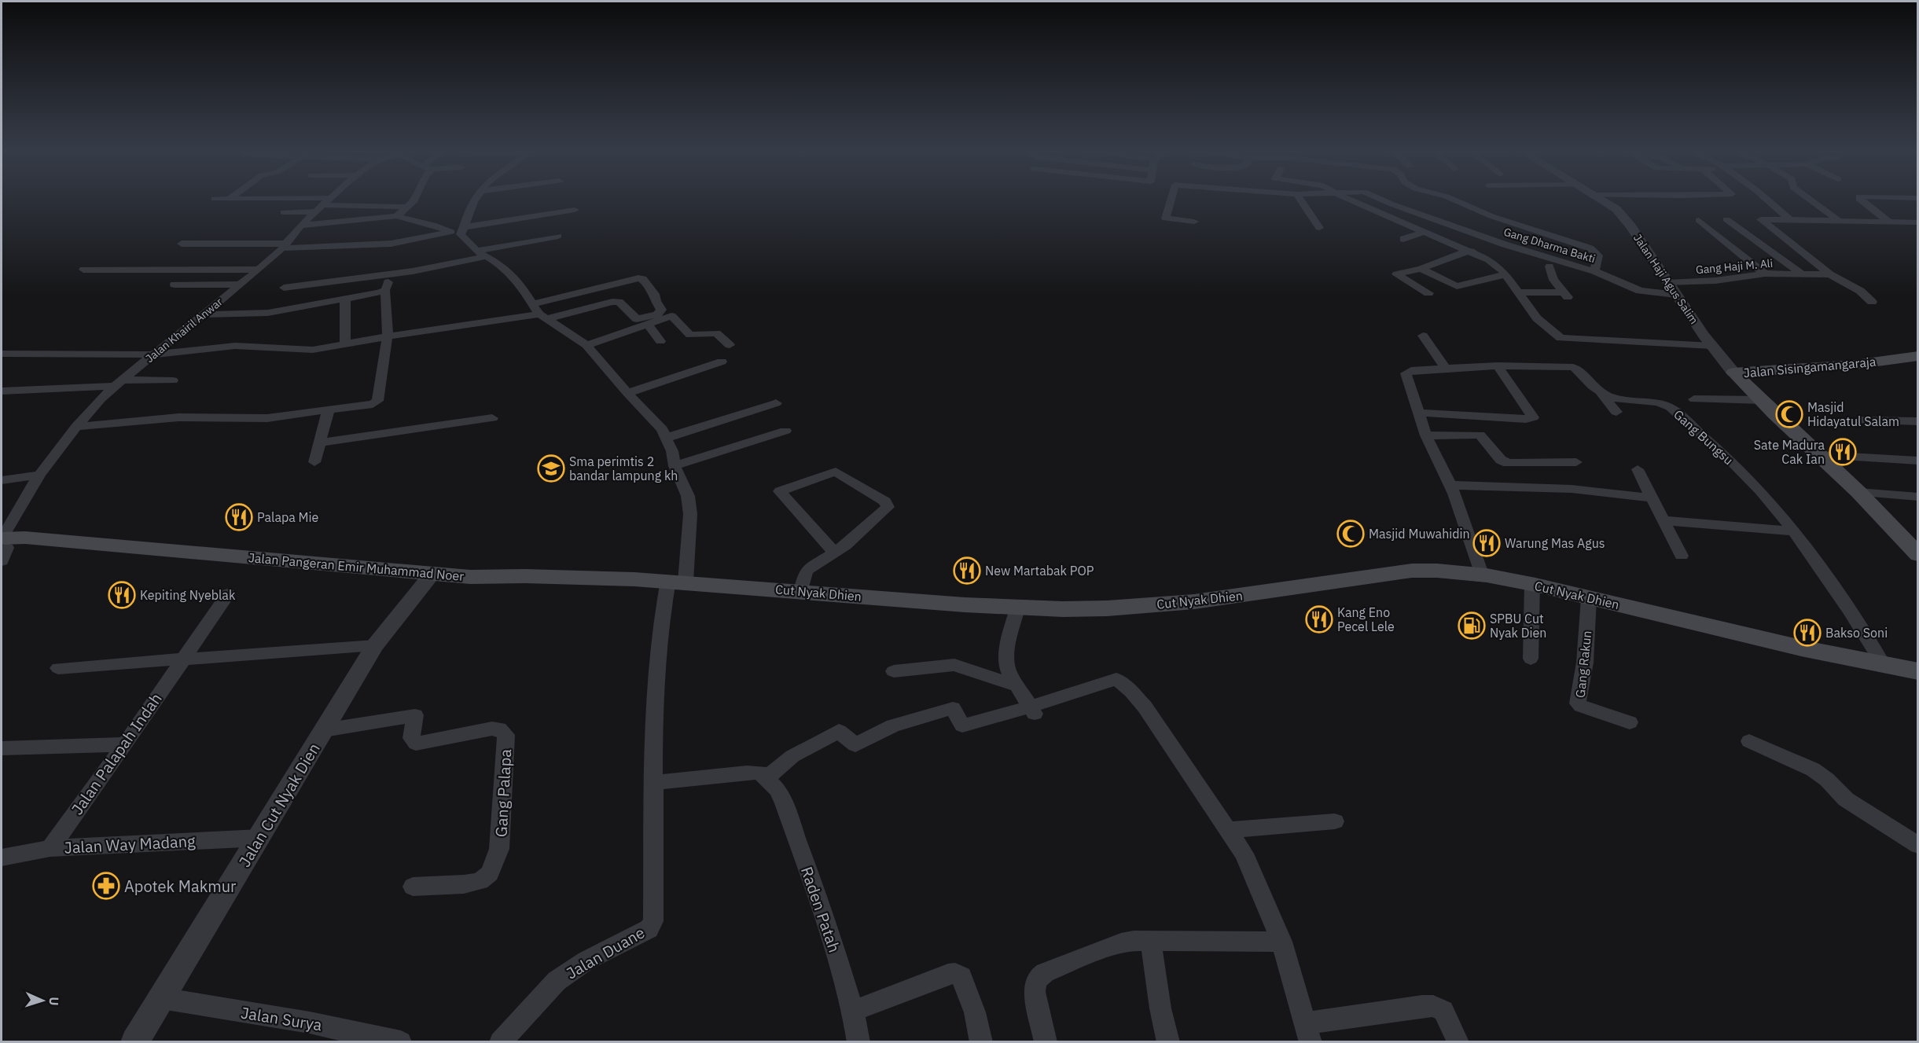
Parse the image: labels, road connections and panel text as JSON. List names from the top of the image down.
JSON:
{
  "streets": {
    "main road": ["Jalan Sisingamangaraja", "Jalan Pangeran Emir Muhammad Noer", "Cut Nyak Dhien"],
    "street": [
      "Gang Dharma Bakti",
      "Gang Haji M. Ali",
      "Jalan Haji Agus Salim",
      "Jalan Khairil Anwar",
      "Gang Bungsu",
      "Gang Rakun",
      "Jalan Palapah Indah",
      "Gang Palapa",
      "Jalan Cut Nyak Dien",
      "Jalan Way Madang",
      "Raden Patah",
      "Jalan Duane",
      "Jalan Surya"
    ]
  },
  "crossings": [
    ["Gang Dharma Bakti", "Jalan Haji Agus Salim"],
    ["Gang Haji M. Ali", "Jalan Haji Agus Salim"],
    ["Jalan Haji Agus Salim", "Jalan Sisingamangaraja"],
    ["Jalan Khairil Anwar", "Jalan Pangeran Emir Muhammad Noer"],
    ["Gang Bungsu", "Cut Nyak Dhien"],
    ["Jalan Pangeran Emir Muhammad Noer", "Cut Nyak Dhien"],
    ["Jalan Pangeran Emir Muhammad Noer", "Jalan Cut Nyak Dien"],
    ["Cut Nyak Dhien", "Gang Rakun"],
    ["Jalan Palapah Indah", "Jalan Way Madang"],
    ["Gang Palapa", "Jalan Cut Nyak Dien"],
    ["Jalan Cut Nyak Dien", "Jalan Way Madang"],
    ["Jalan Cut Nyak Dien", "Jalan Surya"]
  ],
  "places": {
    "mosque": ["Masjid Hidayatul Salam", "Masjid Muwahidin"],
    "restaurant": [
      "Sate Madura Cak Ian",
      "Palapa Mie",
      "Warung Mas Agus",
      "New Martabak POP",
      "Kepiting Nyeblak",
      "Kang Eno Pecel Lele",
      "Bakso Soni"
    ],
    "school or university": ["Sma perimtis 2 bandar lampung kh"],
    "fuel station": ["SPBU Cut Nyak Dien"],
    "pharmacy": ["Apotek Makmur"]
  },
  "north": "right"
}
